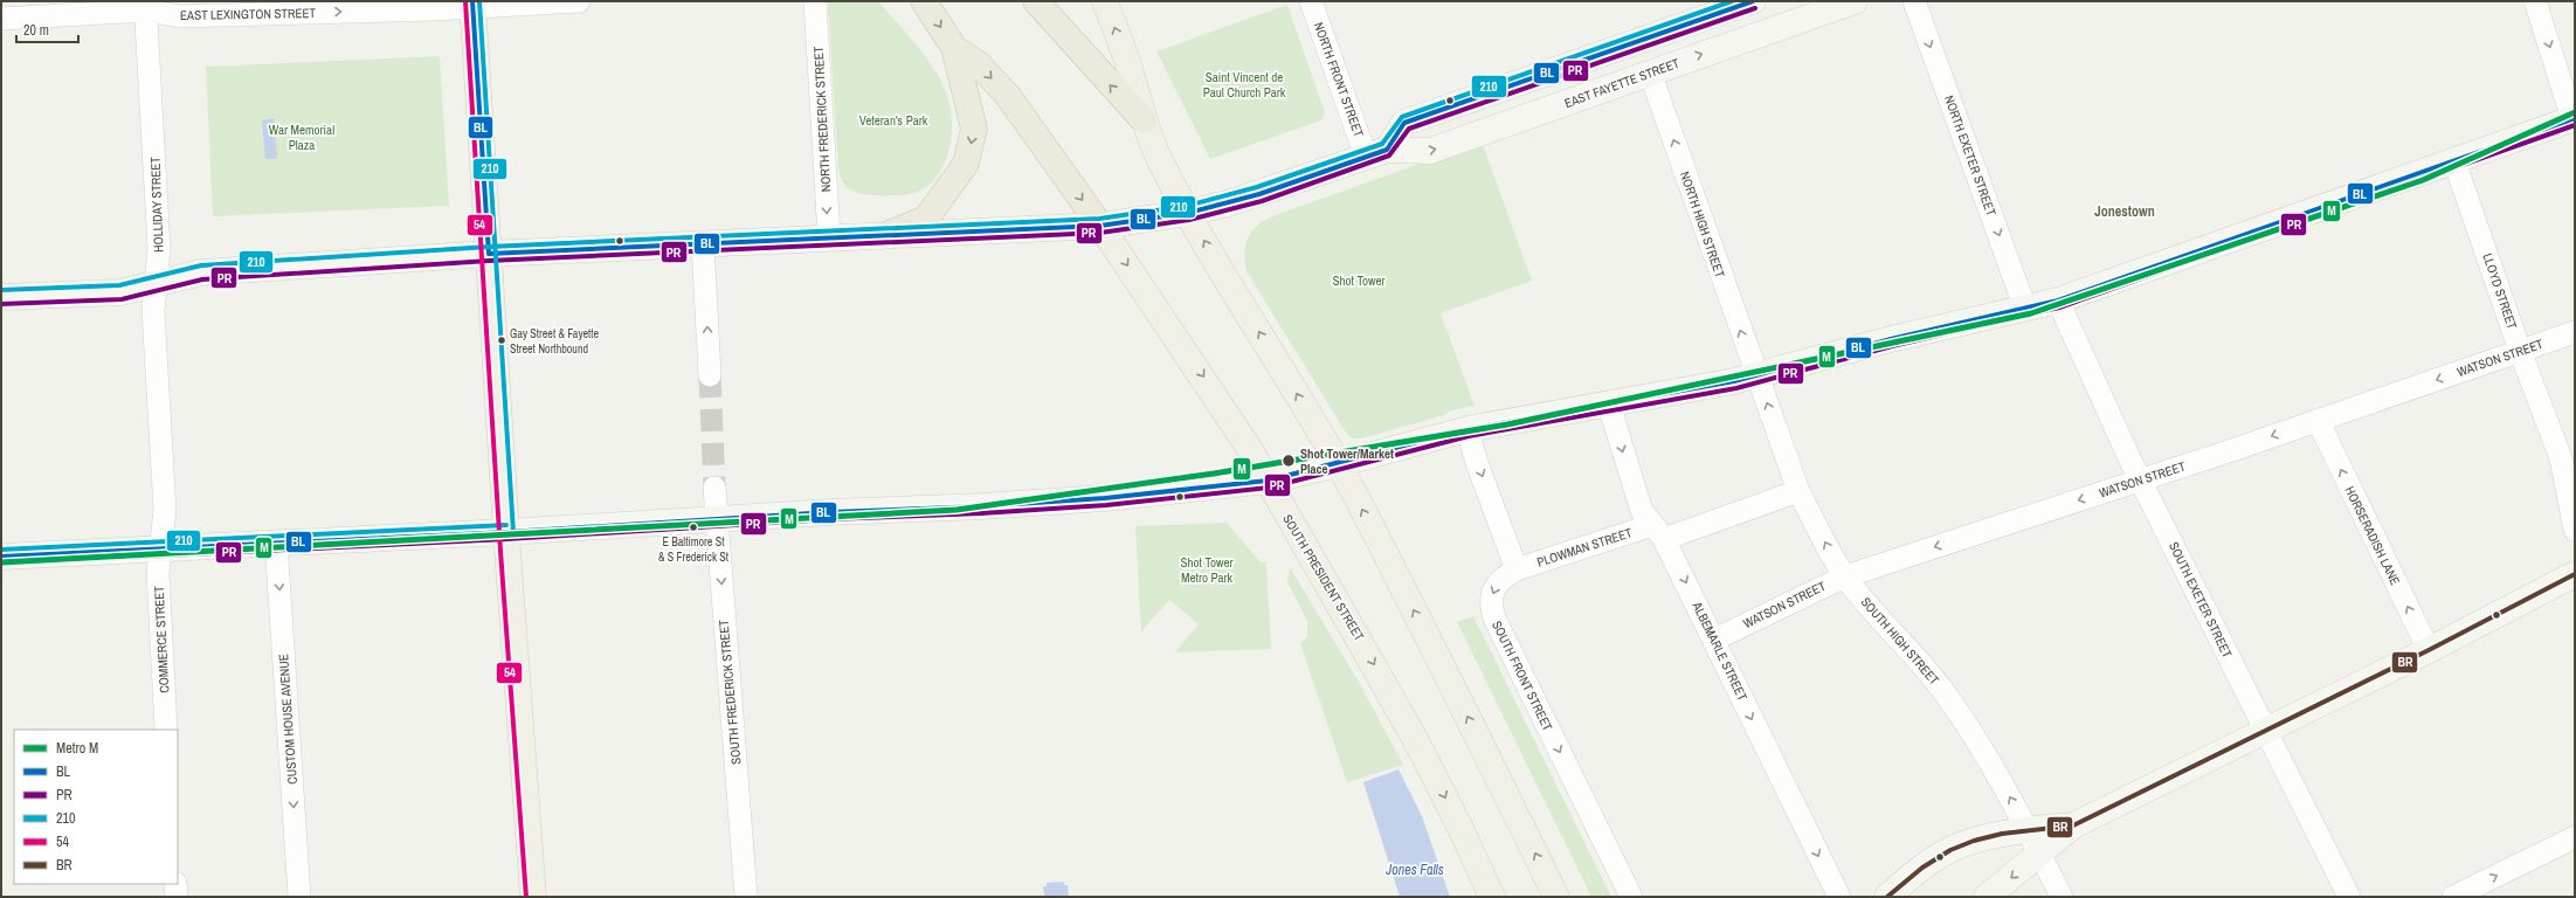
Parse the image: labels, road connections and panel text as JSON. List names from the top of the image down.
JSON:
{
  "streets": {
    "main road": ["EAST FAYETTE STREET", "SOUTH PRESIDENT STREET"],
    "street": [
      "EAST LEXINGTON STREET",
      "NORTH FRONT STREET",
      "NORTH FREDERICK STREET",
      "NORTH EXETER STREET",
      "HOLLIDAY STREET",
      "NORTH HIGH STREET",
      "LLOYD STREET",
      "WATSON STREET",
      "HORSERADISH LANE",
      "PLOWMAN STREET",
      "SOUTH EXETER STREET",
      "COMMERCE STREET",
      "SOUTH HIGH STREET",
      "ALBEMARLE STREET",
      "SOUTH FRONT STREET",
      "SOUTH FREDERICK STREET",
      "CUSTOM HOUSE AVENUE"
    ]
  },
  "crossings": [
    ["EAST LEXINGTON STREET", "HOLLIDAY STREET"],
    ["NORTH FRONT STREET", "EAST FAYETTE STREET"],
    ["EAST FAYETTE STREET", "NORTH FREDERICK STREET"],
    ["EAST FAYETTE STREET", "HOLLIDAY STREET"],
    ["EAST FAYETTE STREET", "NORTH HIGH STREET"],
    ["EAST FAYETTE STREET", "SOUTH PRESIDENT STREET"],
    ["HOLLIDAY STREET", "COMMERCE STREET"],
    ["NORTH HIGH STREET", "SOUTH HIGH STREET"],
    ["LLOYD STREET", "WATSON STREET"],
    ["WATSON STREET", "HORSERADISH LANE"],
    ["WATSON STREET", "SOUTH EXETER STREET"],
    ["WATSON STREET", "SOUTH HIGH STREET"],
    ["WATSON STREET", "ALBEMARLE STREET"],
    ["PLOWMAN STREET", "SOUTH HIGH STREET"],
    ["PLOWMAN STREET", "ALBEMARLE STREET"],
    ["PLOWMAN STREET", "SOUTH FRONT STREET"]
  ],
  "one_way": [
    "EAST LEXINGTON STREET",
    "NORTH FREDERICK STREET",
    "NORTH EXETER STREET",
    "NORTH HIGH STREET",
    "WATSON STREET",
    "HORSERADISH LANE",
    "SOUTH HIGH STREET",
    "ALBEMARLE STREET",
    "SOUTH FRONT STREET",
    "SOUTH FREDERICK STREET",
    "CUSTOM HOUSE AVENUE"
  ],
  "districts": ["Jonestown"],
  "water": ["Jones Falls"],
  "parks": [
    "Saint Vincent de Paul Church Park",
    "Veteran's Park",
    "War Memorial Plaza",
    "Shot Tower",
    "Shot Tower Metro Park"
  ],
  "places": ["Gay Street & Fayette Street Northbound", "Shot Tower/Market Place", "E Baltimore St & S Frederick St"],
  "lines": [
    "transit line BL",
    "transit line 210",
    "transit line 54",
    "transit line PR",
    "metro line M",
    "transit line BR"
  ],
  "legend": [
    "Metro M",
    "BL",
    "PR",
    "210",
    "54",
    "BR"
  ],
  "scale_bar": "20 m"
}
